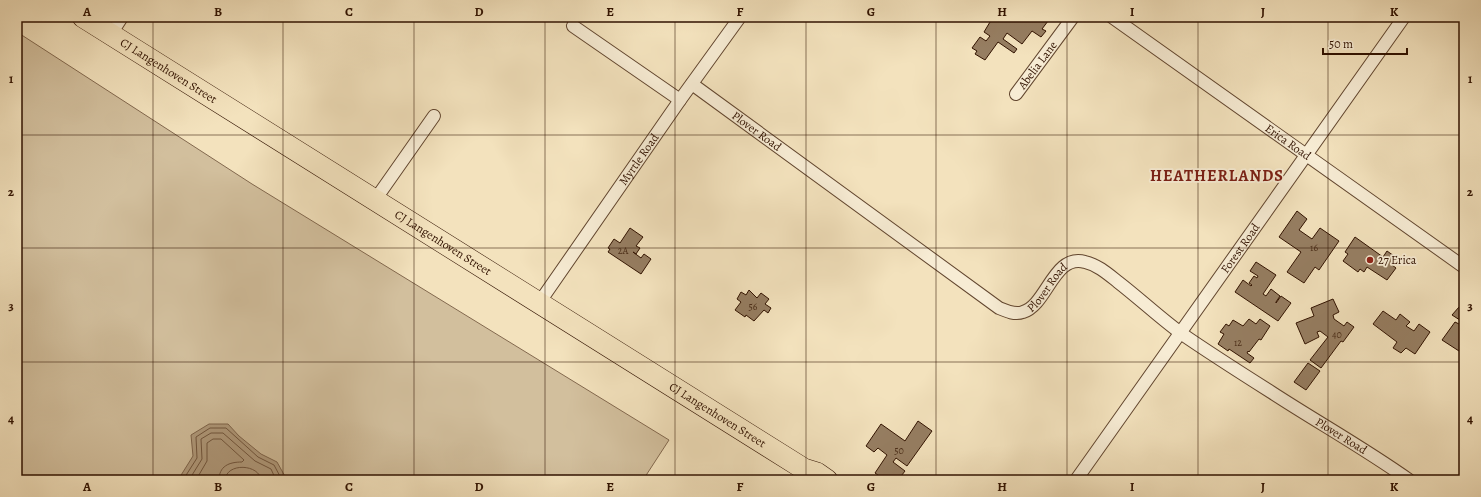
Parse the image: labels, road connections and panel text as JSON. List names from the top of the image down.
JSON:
{
  "streets": {
    "highway": ["CJ Langenhoven Street"],
    "street": [
      "Abelia Lane",
      "Plover Road",
      "Erica Road",
      "Myrtle Road",
      "Forest Road"
    ]
  },
  "crossings": [
    ["CJ Langenhoven Street", "Myrtle Road"],
    ["Plover Road", "Myrtle Road"],
    ["Plover Road", "Forest Road"],
    ["Erica Road", "Forest Road"]
  ],
  "districts": ["HEATHERLANDS"],
  "places": ["27 Erica"],
  "house_numbers": [
    "16",
    "2A",
    "56",
    "40",
    "12",
    "50"
  ],
  "scale_bar": "50 m",
  "grid": {
    "columns": [
      "A",
      "B",
      "C",
      "D",
      "E",
      "F",
      "G",
      "H",
      "I",
      "J",
      "K"
    ],
    "rows": [
      "1",
      "2",
      "3",
      "4"
    ]
  }
}
